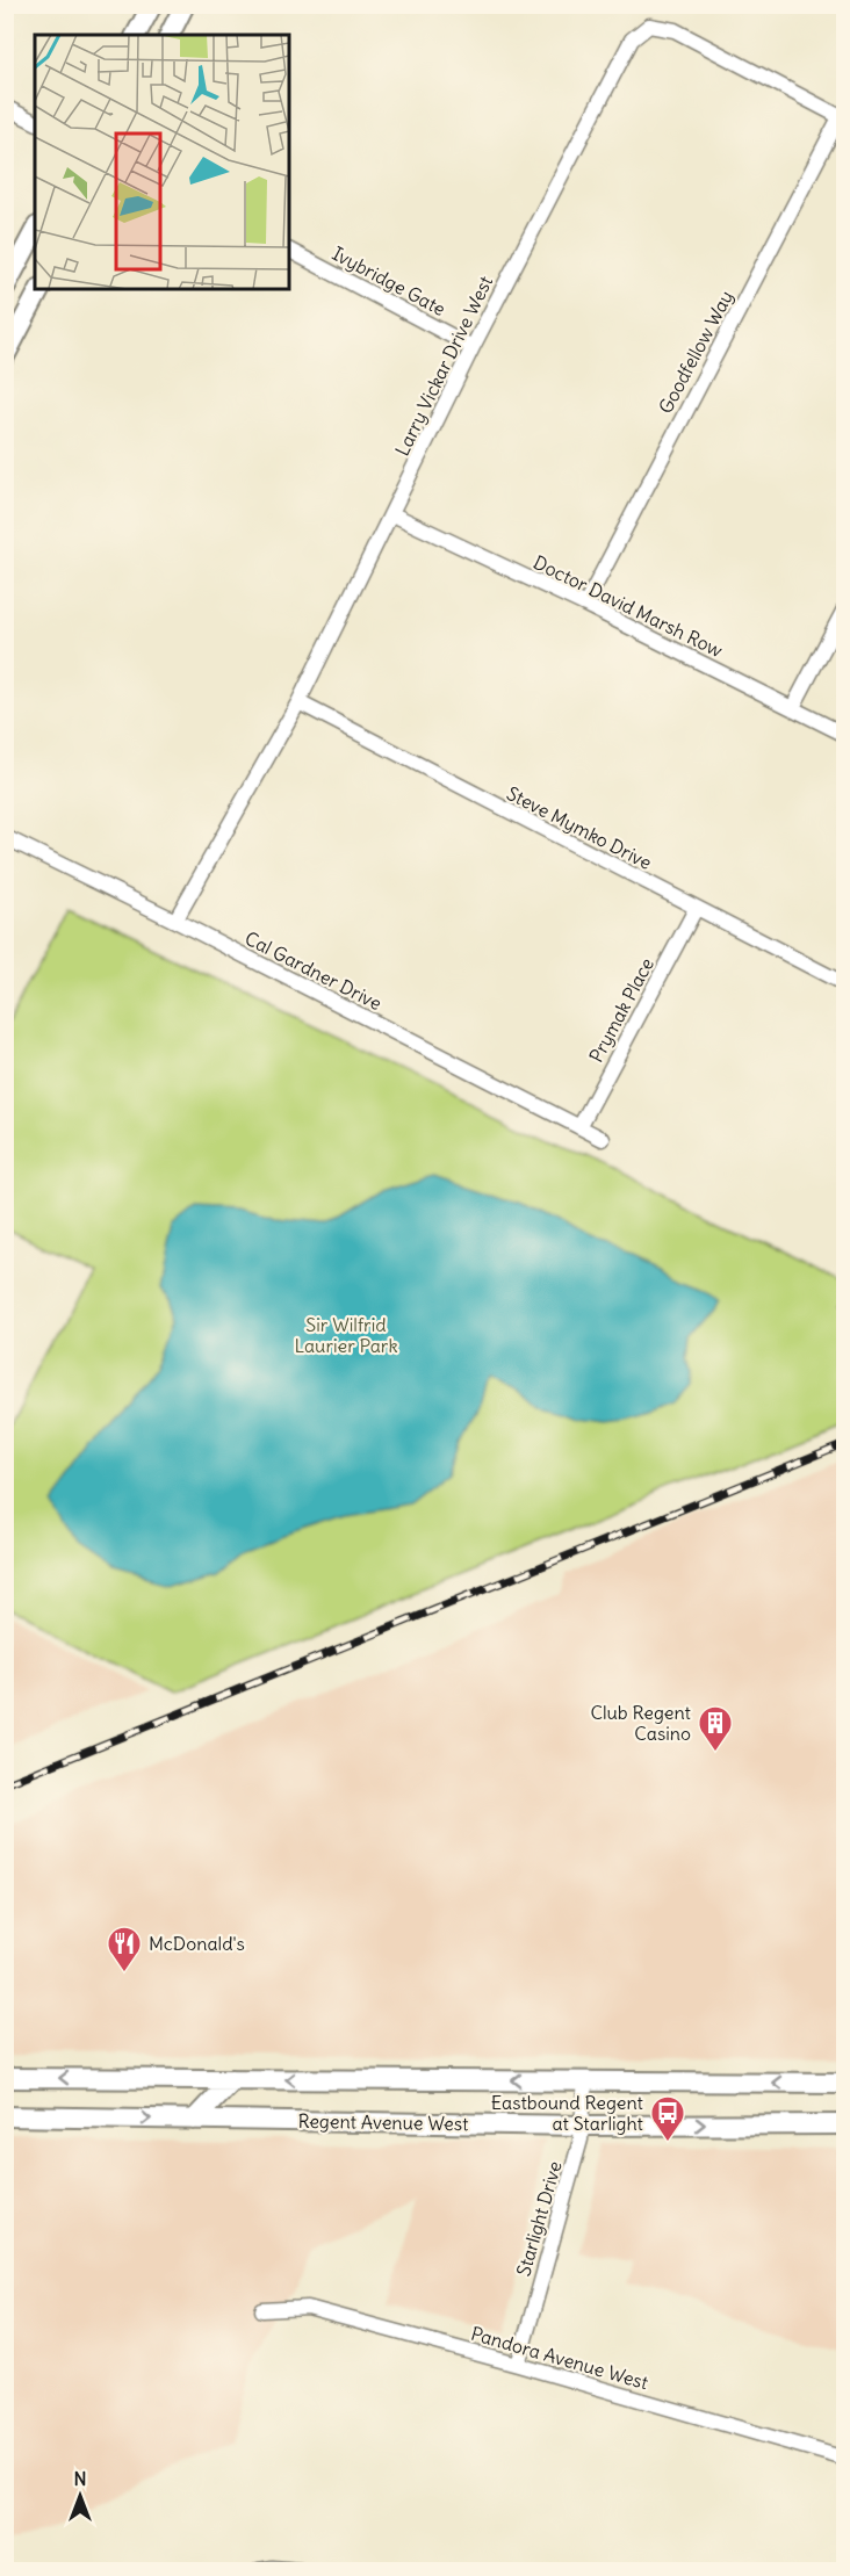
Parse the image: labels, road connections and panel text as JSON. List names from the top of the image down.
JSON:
{
  "streets": {
    "main road": ["Regent Avenue West"],
    "street": [
      "Ivybridge Gate",
      "Goodfellow Way",
      "Larry Vickar Drive West",
      "Doctor David Marsh Row",
      "Steve Mymko Drive",
      "Cal Gardner Drive",
      "Prymak Place",
      "Starlight Drive",
      "Pandora Avenue West"
    ]
  },
  "crossings": [
    ["Ivybridge Gate", "Larry Vickar Drive West"],
    ["Goodfellow Way", "Larry Vickar Drive West"],
    ["Goodfellow Way", "Doctor David Marsh Row"],
    ["Larry Vickar Drive West", "Doctor David Marsh Row"],
    ["Larry Vickar Drive West", "Steve Mymko Drive"],
    ["Larry Vickar Drive West", "Cal Gardner Drive"],
    ["Steve Mymko Drive", "Prymak Place"],
    ["Cal Gardner Drive", "Prymak Place"],
    ["Regent Avenue West", "Starlight Drive"],
    ["Starlight Drive", "Pandora Avenue West"]
  ],
  "parks": ["Sir Wilfrid Laurier Park"],
  "places": {
    "building": ["Club Regent Casino"],
    "restaurant": ["McDonald's"],
    "bus stop": ["Eastbound Regent at Starlight"]
  },
  "north": "top"
}
